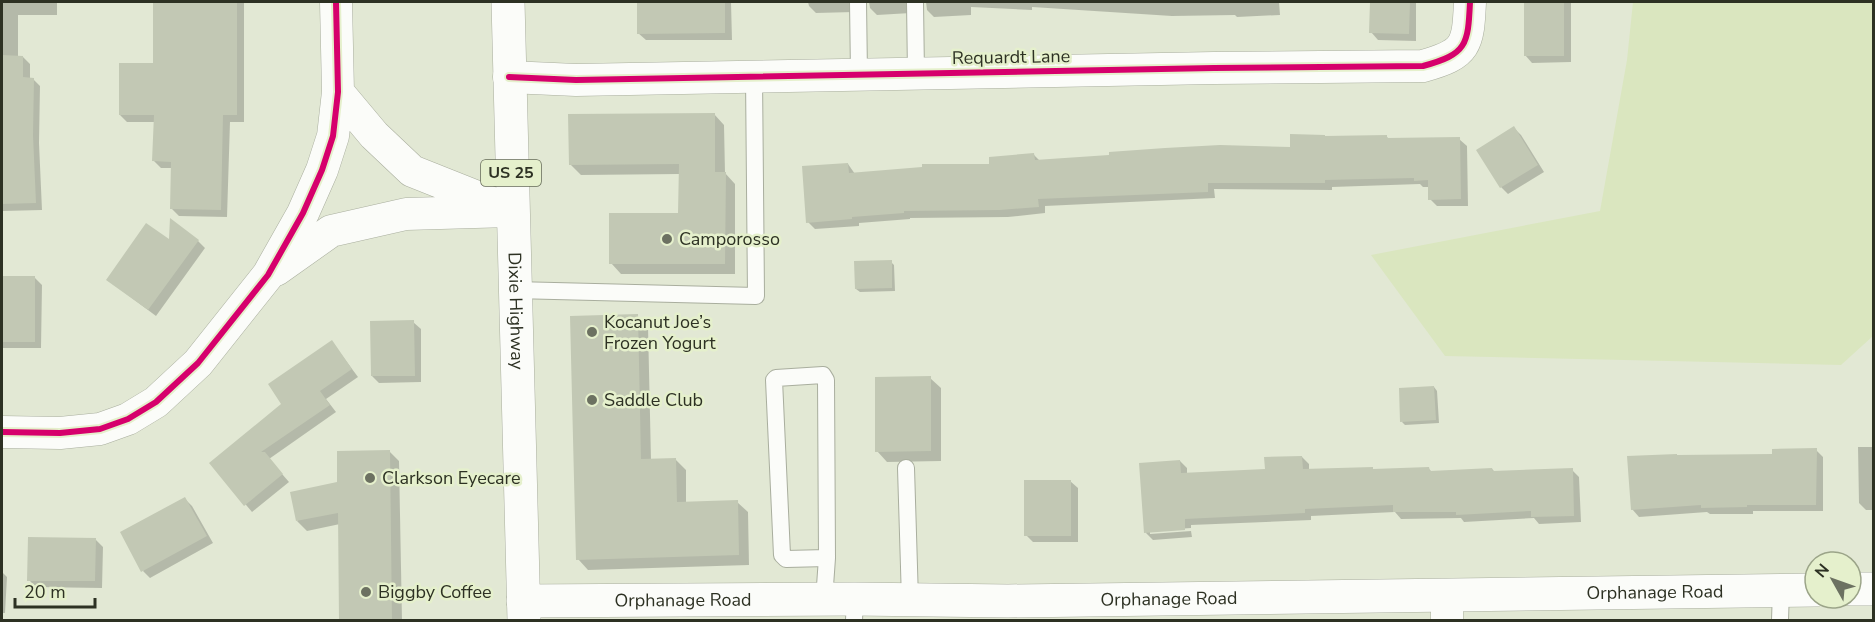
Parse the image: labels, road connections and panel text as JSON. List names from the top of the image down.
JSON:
{
  "streets": {
    "main road": ["US 25", "Dixie Highway", "Orphanage Road"],
    "street": ["Requardt Lane"]
  },
  "crossings": [
    ["Requardt Lane", "Dixie Highway"],
    ["Dixie Highway", "Orphanage Road"]
  ],
  "places": [
    "Camporosso",
    "Kocanut Joe’s Frozen Yogurt",
    "Saddle Club",
    "Clarkson Eyecare",
    "Biggby Coffee"
  ],
  "scale_bar": "20 m",
  "north": "top left"
}
